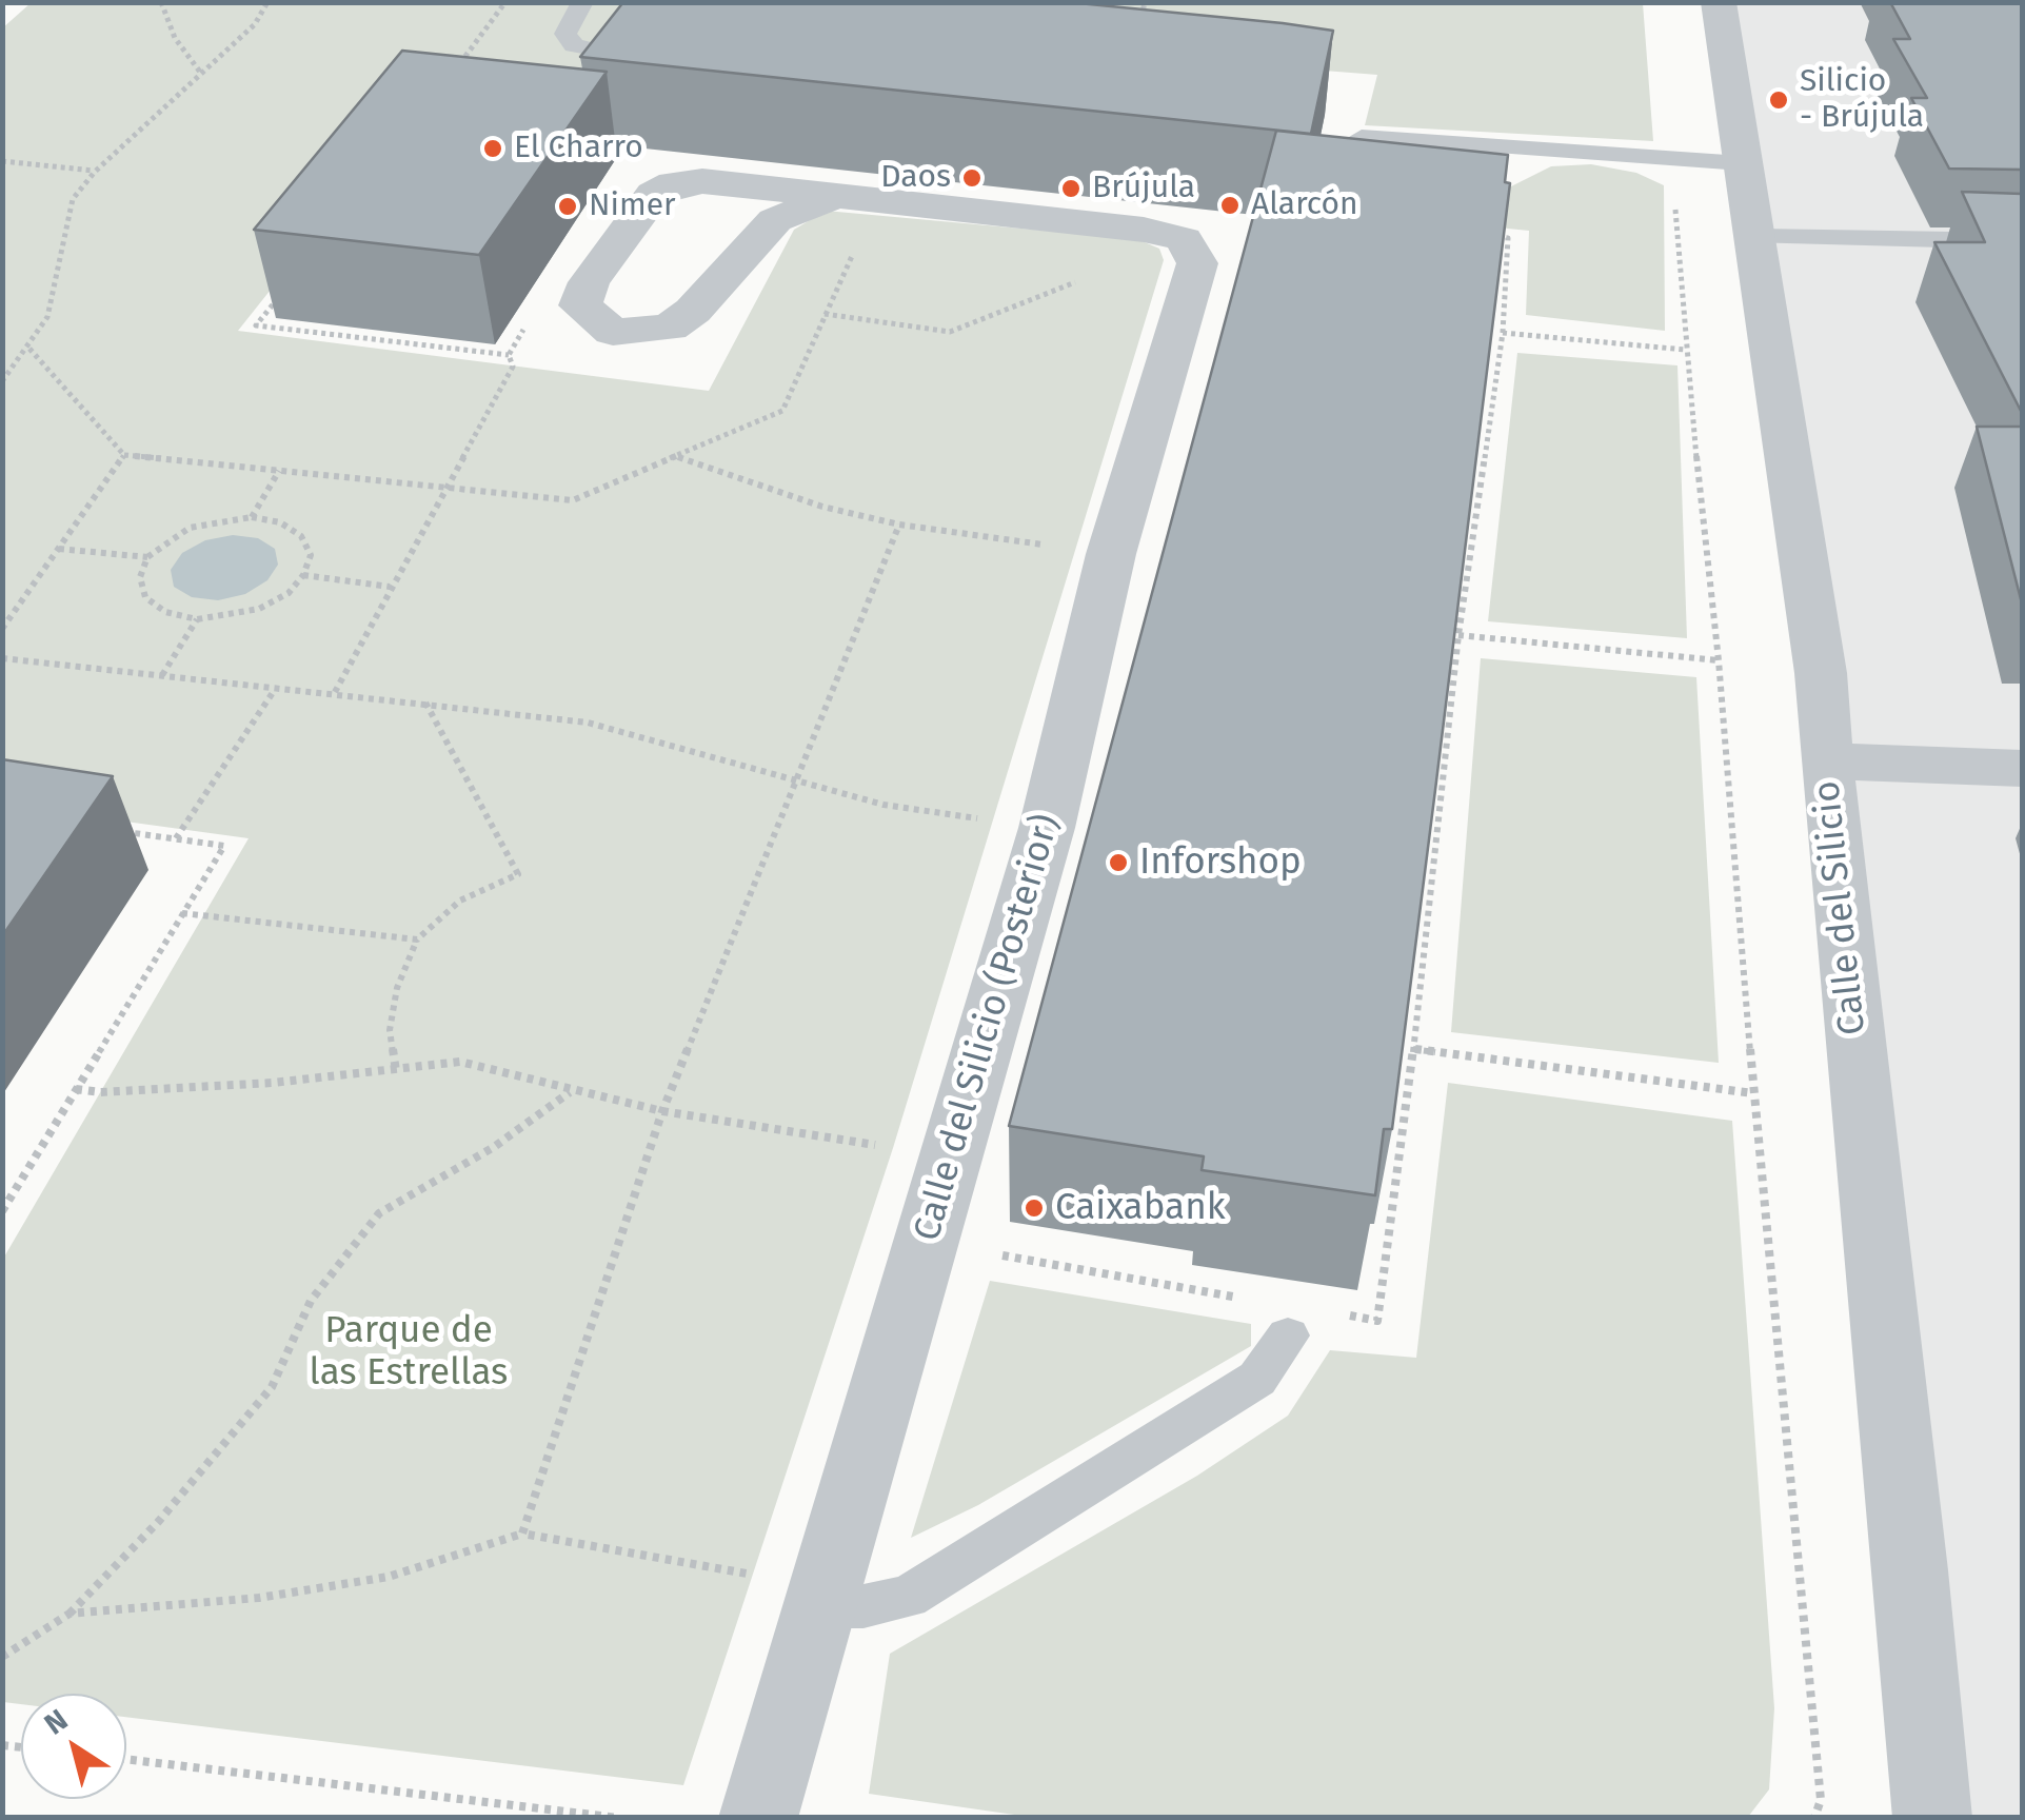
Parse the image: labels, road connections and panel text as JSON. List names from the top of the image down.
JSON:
{
  "streets": {
    "street": ["Calle del Silicio", "Calle del Silicio (Posterior)"]
  },
  "parks": ["Parque de las Estrellas"],
  "places": [
    "Silicio - Brújula",
    "El Charro",
    "Daos",
    "Brújula",
    "Alarcón",
    "Nimer",
    "Inforshop",
    "Caixabank"
  ],
  "north": "top left"
}
